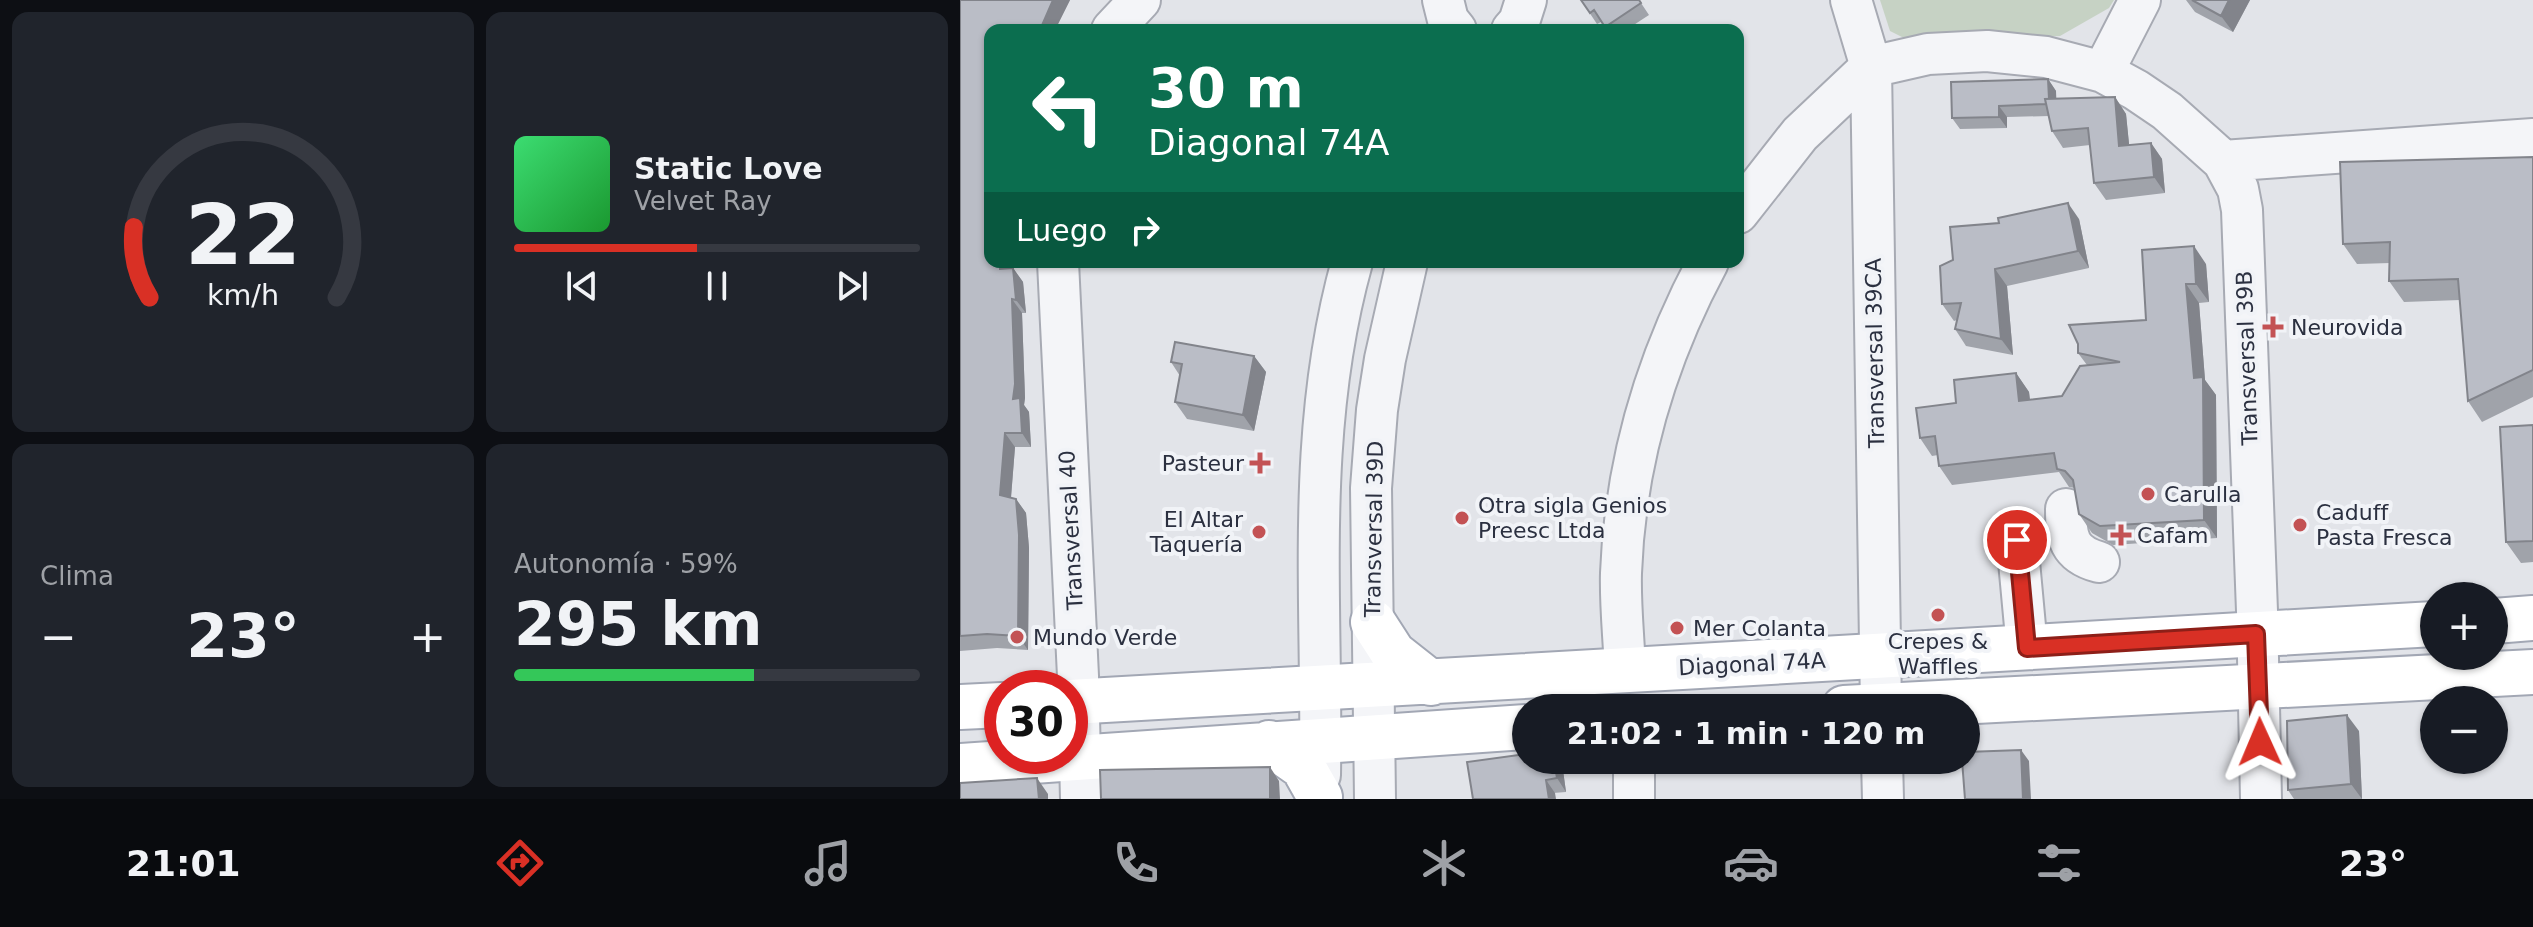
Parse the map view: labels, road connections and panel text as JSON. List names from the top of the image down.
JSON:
{
  "streets": {
    "main road": ["Diagonal 74A"],
    "street": [
      "Transversal 39CA",
      "Transversal 39B",
      "Transversal 39D",
      "Transversal 40"
    ]
  },
  "crossings": [
    ["Transversal 39CA", "Diagonal 74A"],
    ["Transversal 39B", "Diagonal 74A"],
    ["Transversal 39D", "Diagonal 74A"]
  ],
  "places": {
    "health": ["Neurovida", "Pasteur", "Cafam"],
    "other": [
      "Carulla",
      "Otra sigla Genios Preesc Ltda",
      "Caduff Pasta Fresca",
      "El Altar Taquería",
      "Crepes & Waffles",
      "Mer Colanta",
      "Mundo Verde"
    ]
  },
  "page": {
    "turn": ["30 m", "Diagonal 74A"],
    "song": ["Static Love", "Velvet Ray"],
    "then": "Luego",
    "tile": [
      "Clima",
      ["Autonomía · 59%", "295 km"]
    ],
    "map_buttons": ["+", "−"],
    "heat": ["−", "23°", "+"],
    "limit": "30",
    "trip": "21:02 · 1 min · 120 m",
    "tabs": ["21:01", "23°"],
    "gauge": ["22", "km/h"]
  }
}
